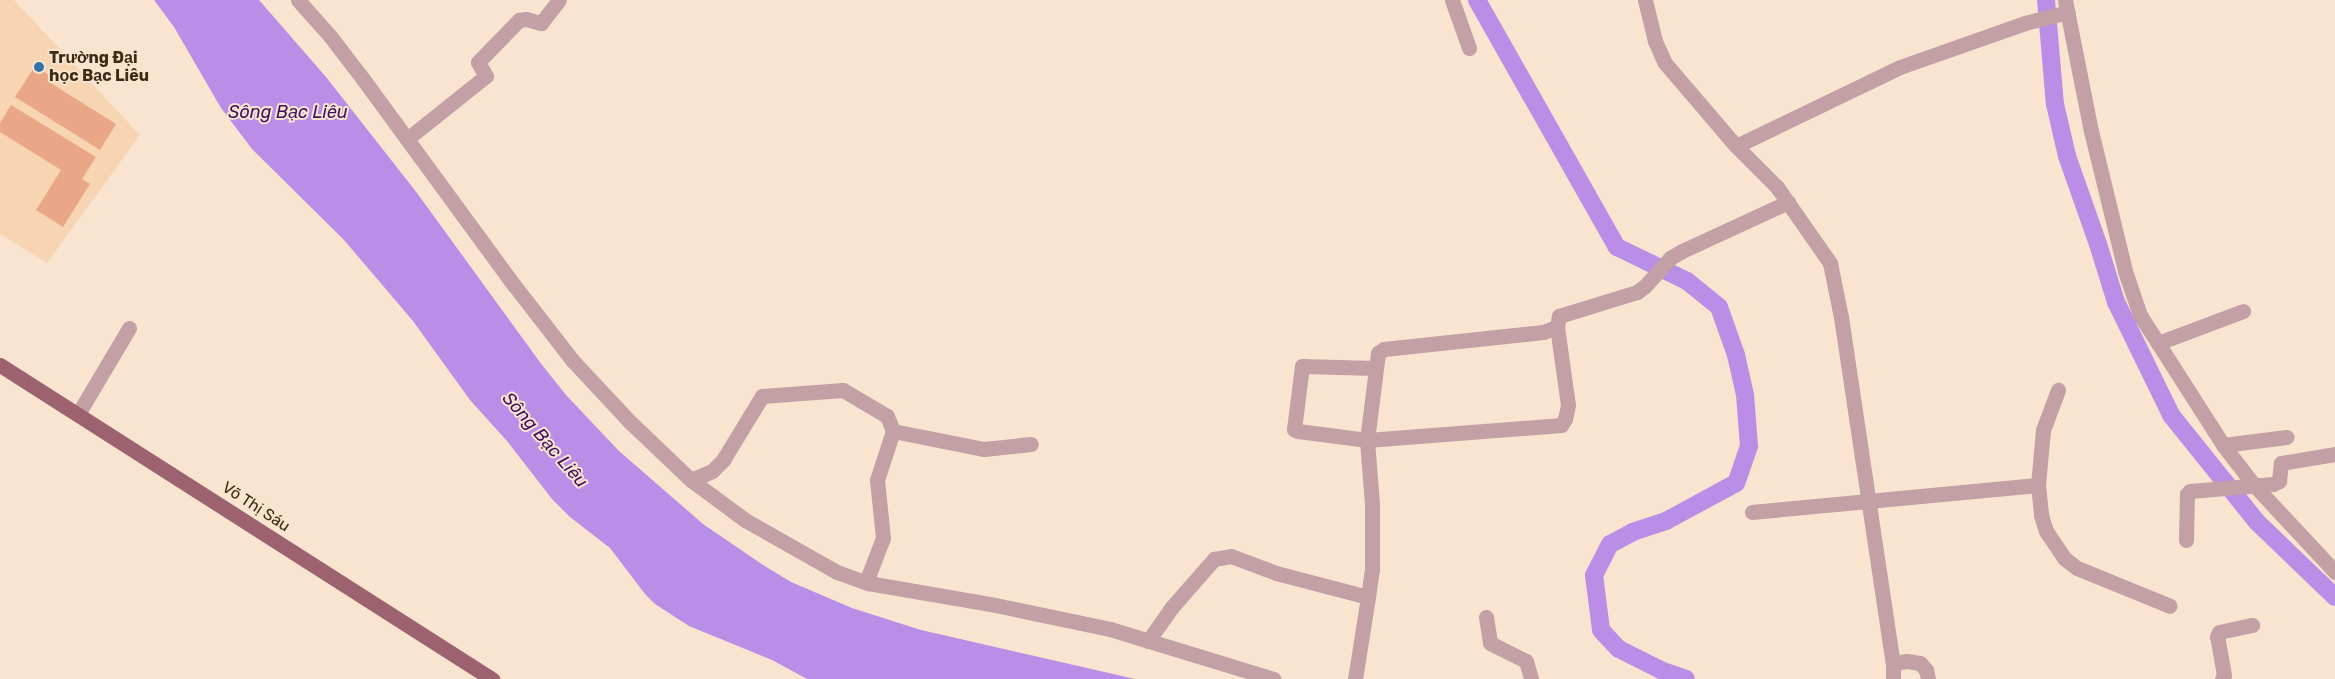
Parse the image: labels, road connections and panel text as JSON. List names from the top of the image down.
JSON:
{
  "streets": {
    "main road": ["Võ Thị Sáu"]
  },
  "water": ["Sông Bạc Liêu"],
  "places": ["Trường Đại học Bạc Liêu"]
}
